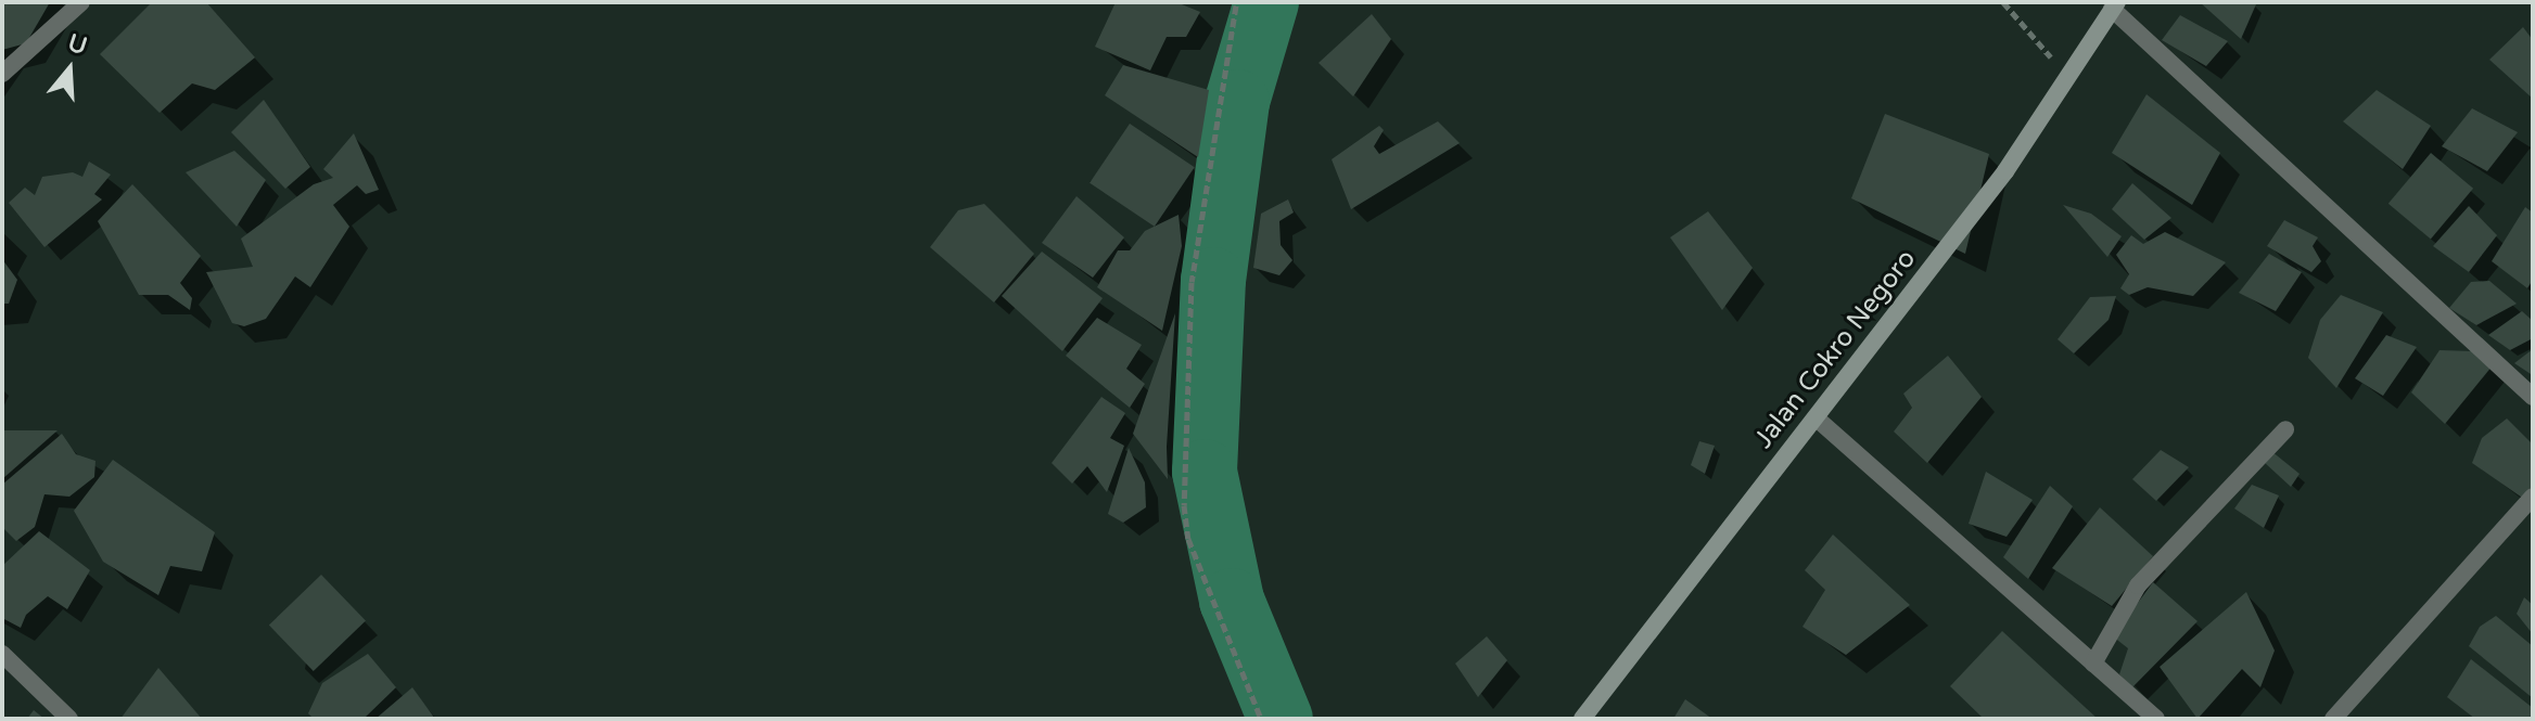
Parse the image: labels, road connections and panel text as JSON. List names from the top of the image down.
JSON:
{
  "streets": {
    "street": ["Jalan Cokro Negoro"]
  },
  "north": "top"
}
